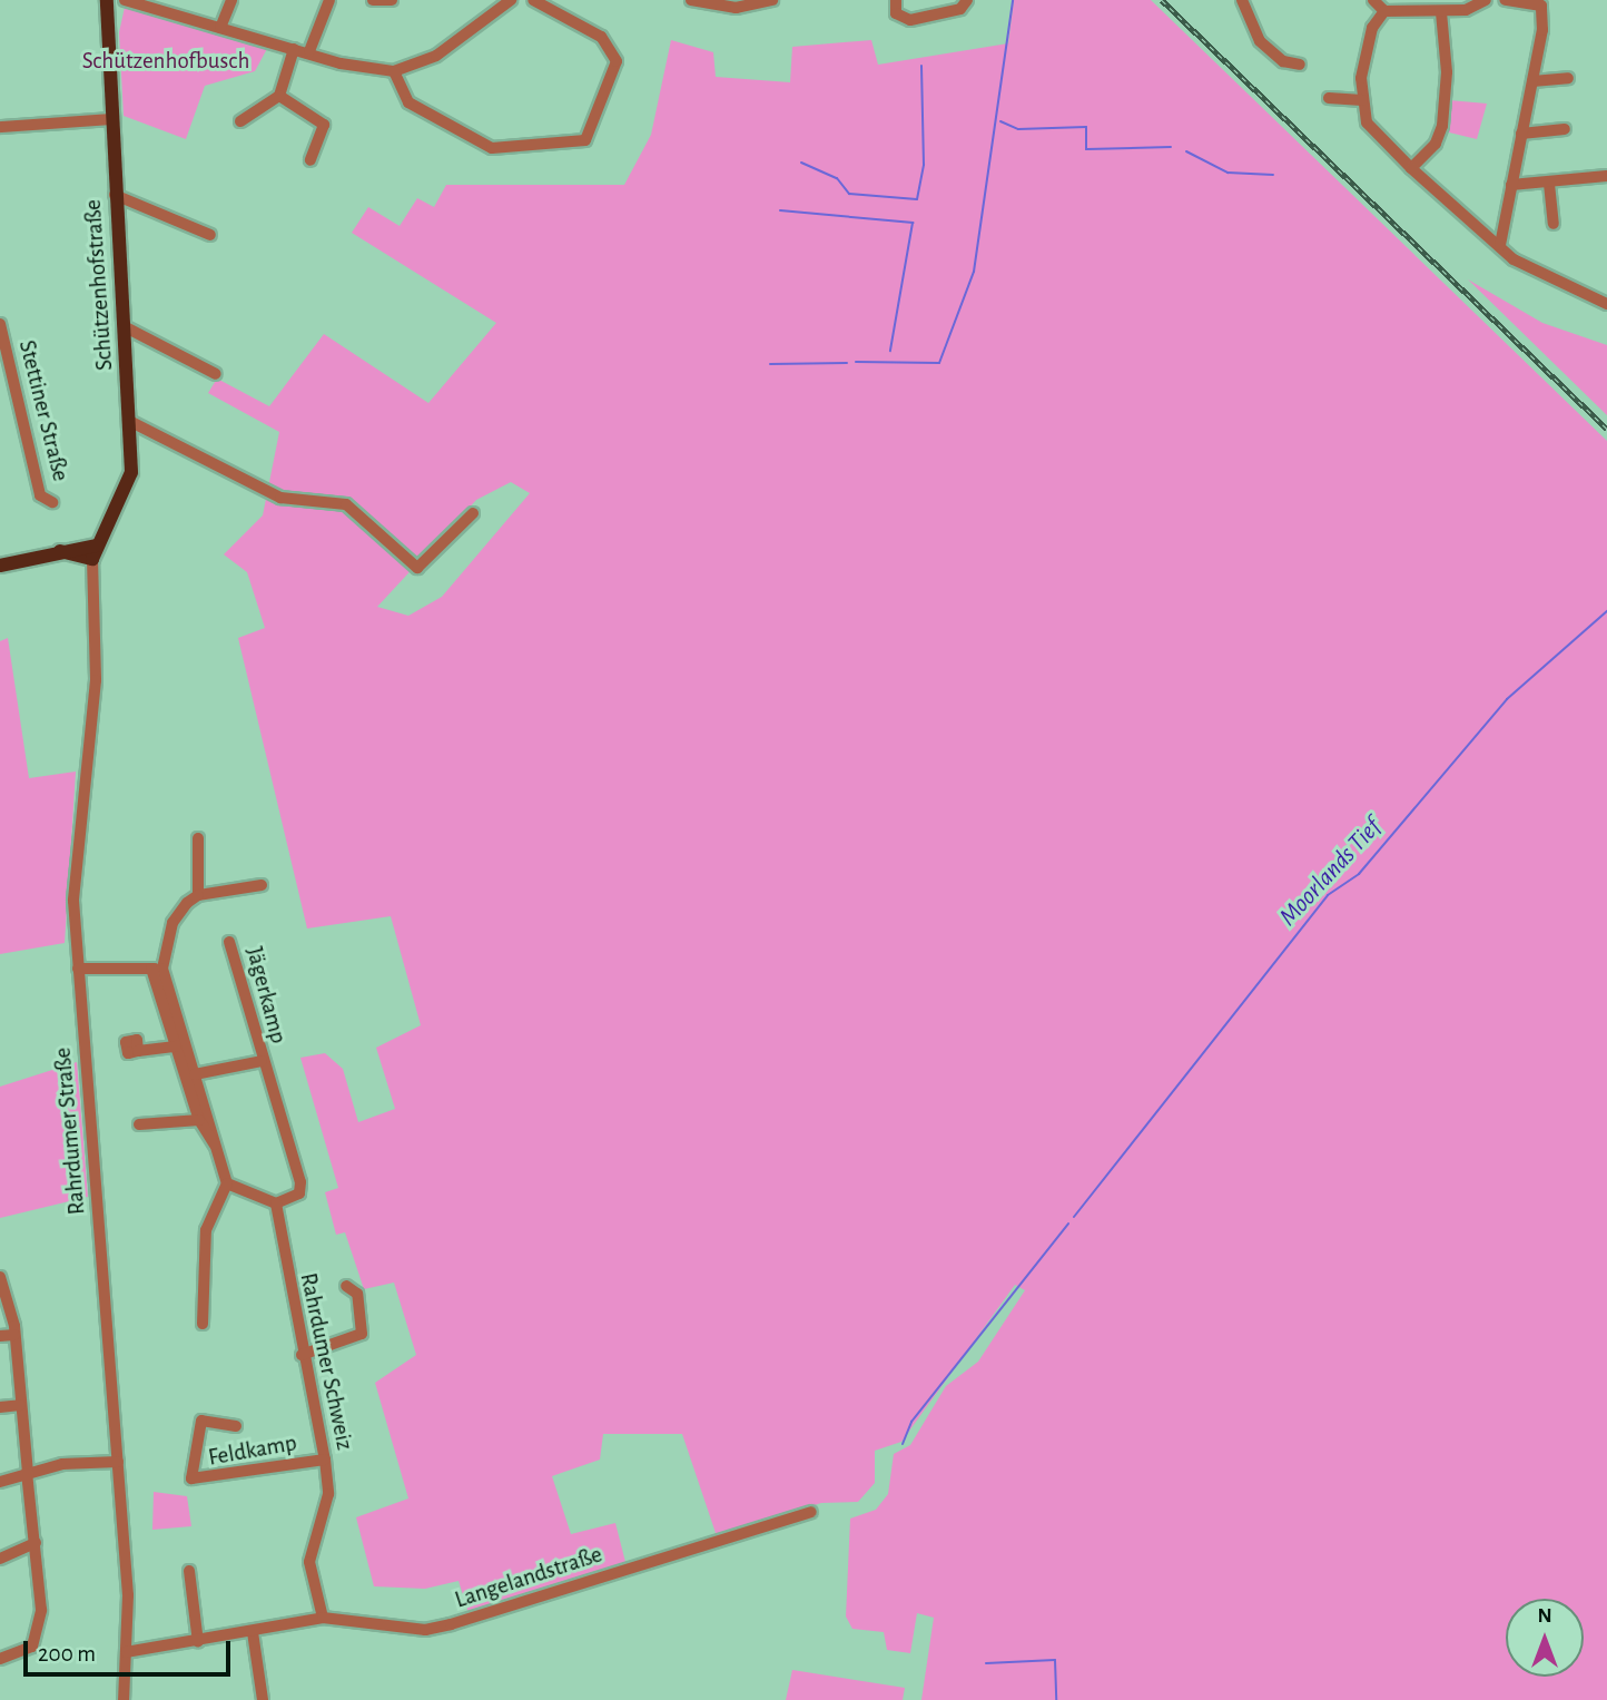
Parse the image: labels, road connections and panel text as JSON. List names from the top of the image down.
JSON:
{
  "streets": {
    "main road": ["Schützenhofstraße"],
    "street": [
      "Stettiner Straße",
      "Jägerkamp",
      "Rahrdumer Straße",
      "Rahrdumer Schweiz",
      "Feldkamp",
      "Langelandstraße"
    ]
  },
  "crossings": [
    ["Schützenhofstraße", "Rahrdumer Straße"],
    ["Jägerkamp", "Rahrdumer Schweiz"],
    ["Rahrdumer Straße", "Langelandstraße"],
    ["Rahrdumer Schweiz", "Feldkamp"],
    ["Rahrdumer Schweiz", "Langelandstraße"]
  ],
  "water": ["Moorlands Tief"],
  "parks": ["Schützenhofbusch"],
  "scale_bar": "200 m",
  "north": "top"
}
